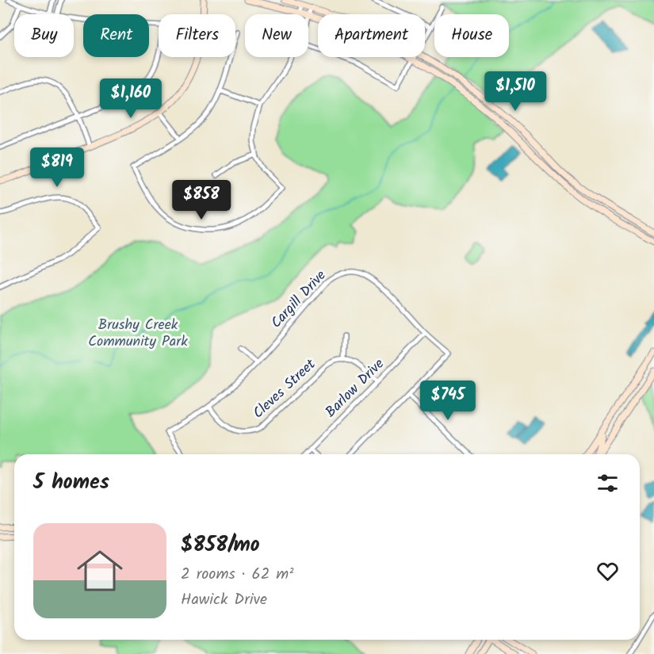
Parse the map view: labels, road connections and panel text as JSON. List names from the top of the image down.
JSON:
{
  "streets": {
    "street": ["Cargill Drive", "Barlow Drive", "Cleves Street"]
  },
  "crossings": [
    ["Cargill Drive", "Barlow Drive"],
    ["Cargill Drive", "Cleves Street"]
  ],
  "parks": ["Brushy Creek Community Park"],
  "page": {
    "chip": [
      "Buy",
      "Rent",
      "Filters",
      "New",
      "Apartment",
      "House"
    ],
    "price": [
      "$1,510",
      "$1,160",
      "$819",
      "$858",
      "$745"
    ],
    "heading": "5 homes",
    "list": [
      {
        "name": "$858/mo",
        "note": "2 rooms · 62 m² · Hawick Drive"
      }
    ]
  }
}
